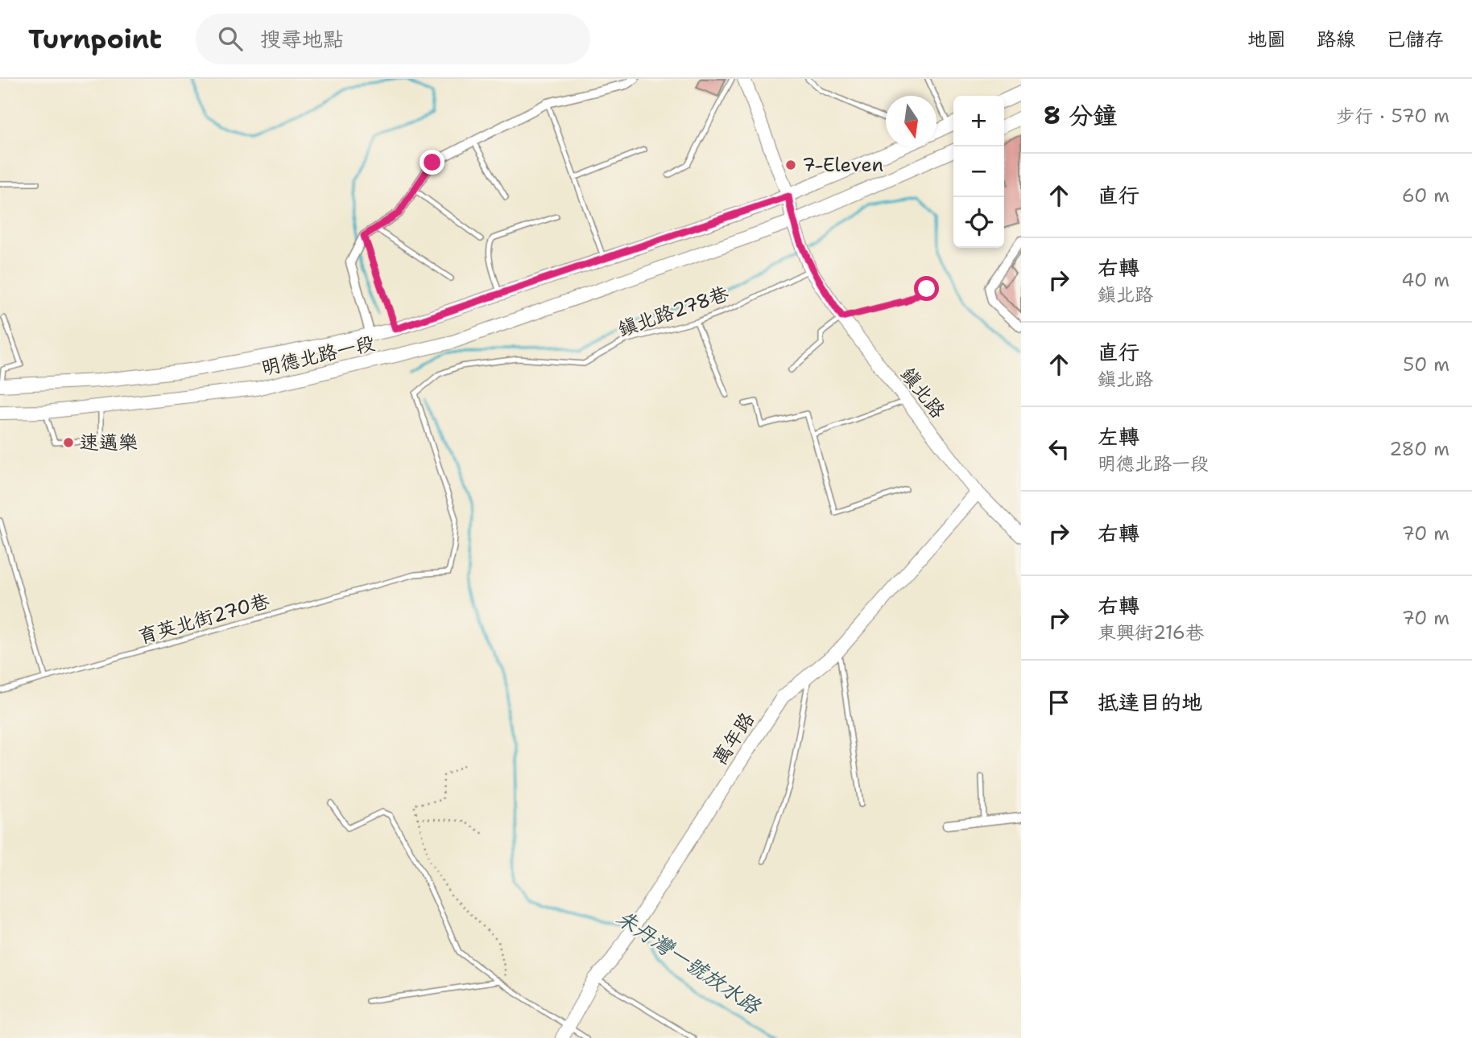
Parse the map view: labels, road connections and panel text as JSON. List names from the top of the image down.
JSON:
{
  "streets": {
    "street": ["明德北路一段", "鎮北路", "萬年路"],
    "lane": ["鎮北路278巷", "育英北街270巷"]
  },
  "crossings": [
    ["鎮北路278巷", "鎮北路"],
    ["鎮北路278巷", "育英北街270巷"],
    ["明德北路一段", "鎮北路"],
    ["鎮北路", "萬年路"]
  ],
  "water": ["朱丹灣一號放水路"],
  "places": ["7-Eleven", "速邁樂"],
  "north": "bottom",
  "page": {
    "header": "Turnpoint",
    "search": "搜尋地點",
    "nav": ["地圖", "路線", "已儲存"],
    "heading": ["8 分鐘", "步行 · 570 m"],
    "map_buttons": ["+", "−"],
    "list": [
      ["直行", "60 m"],
      ["右轉", "鎮北路", "40 m"],
      ["直行", "鎮北路", "50 m"],
      ["左轉", "明德北路一段", "280 m"],
      ["右轉", "70 m"],
      ["右轉", "東興街216巷", "70 m"],
      "抵達目的地"
    ]
  }
}
